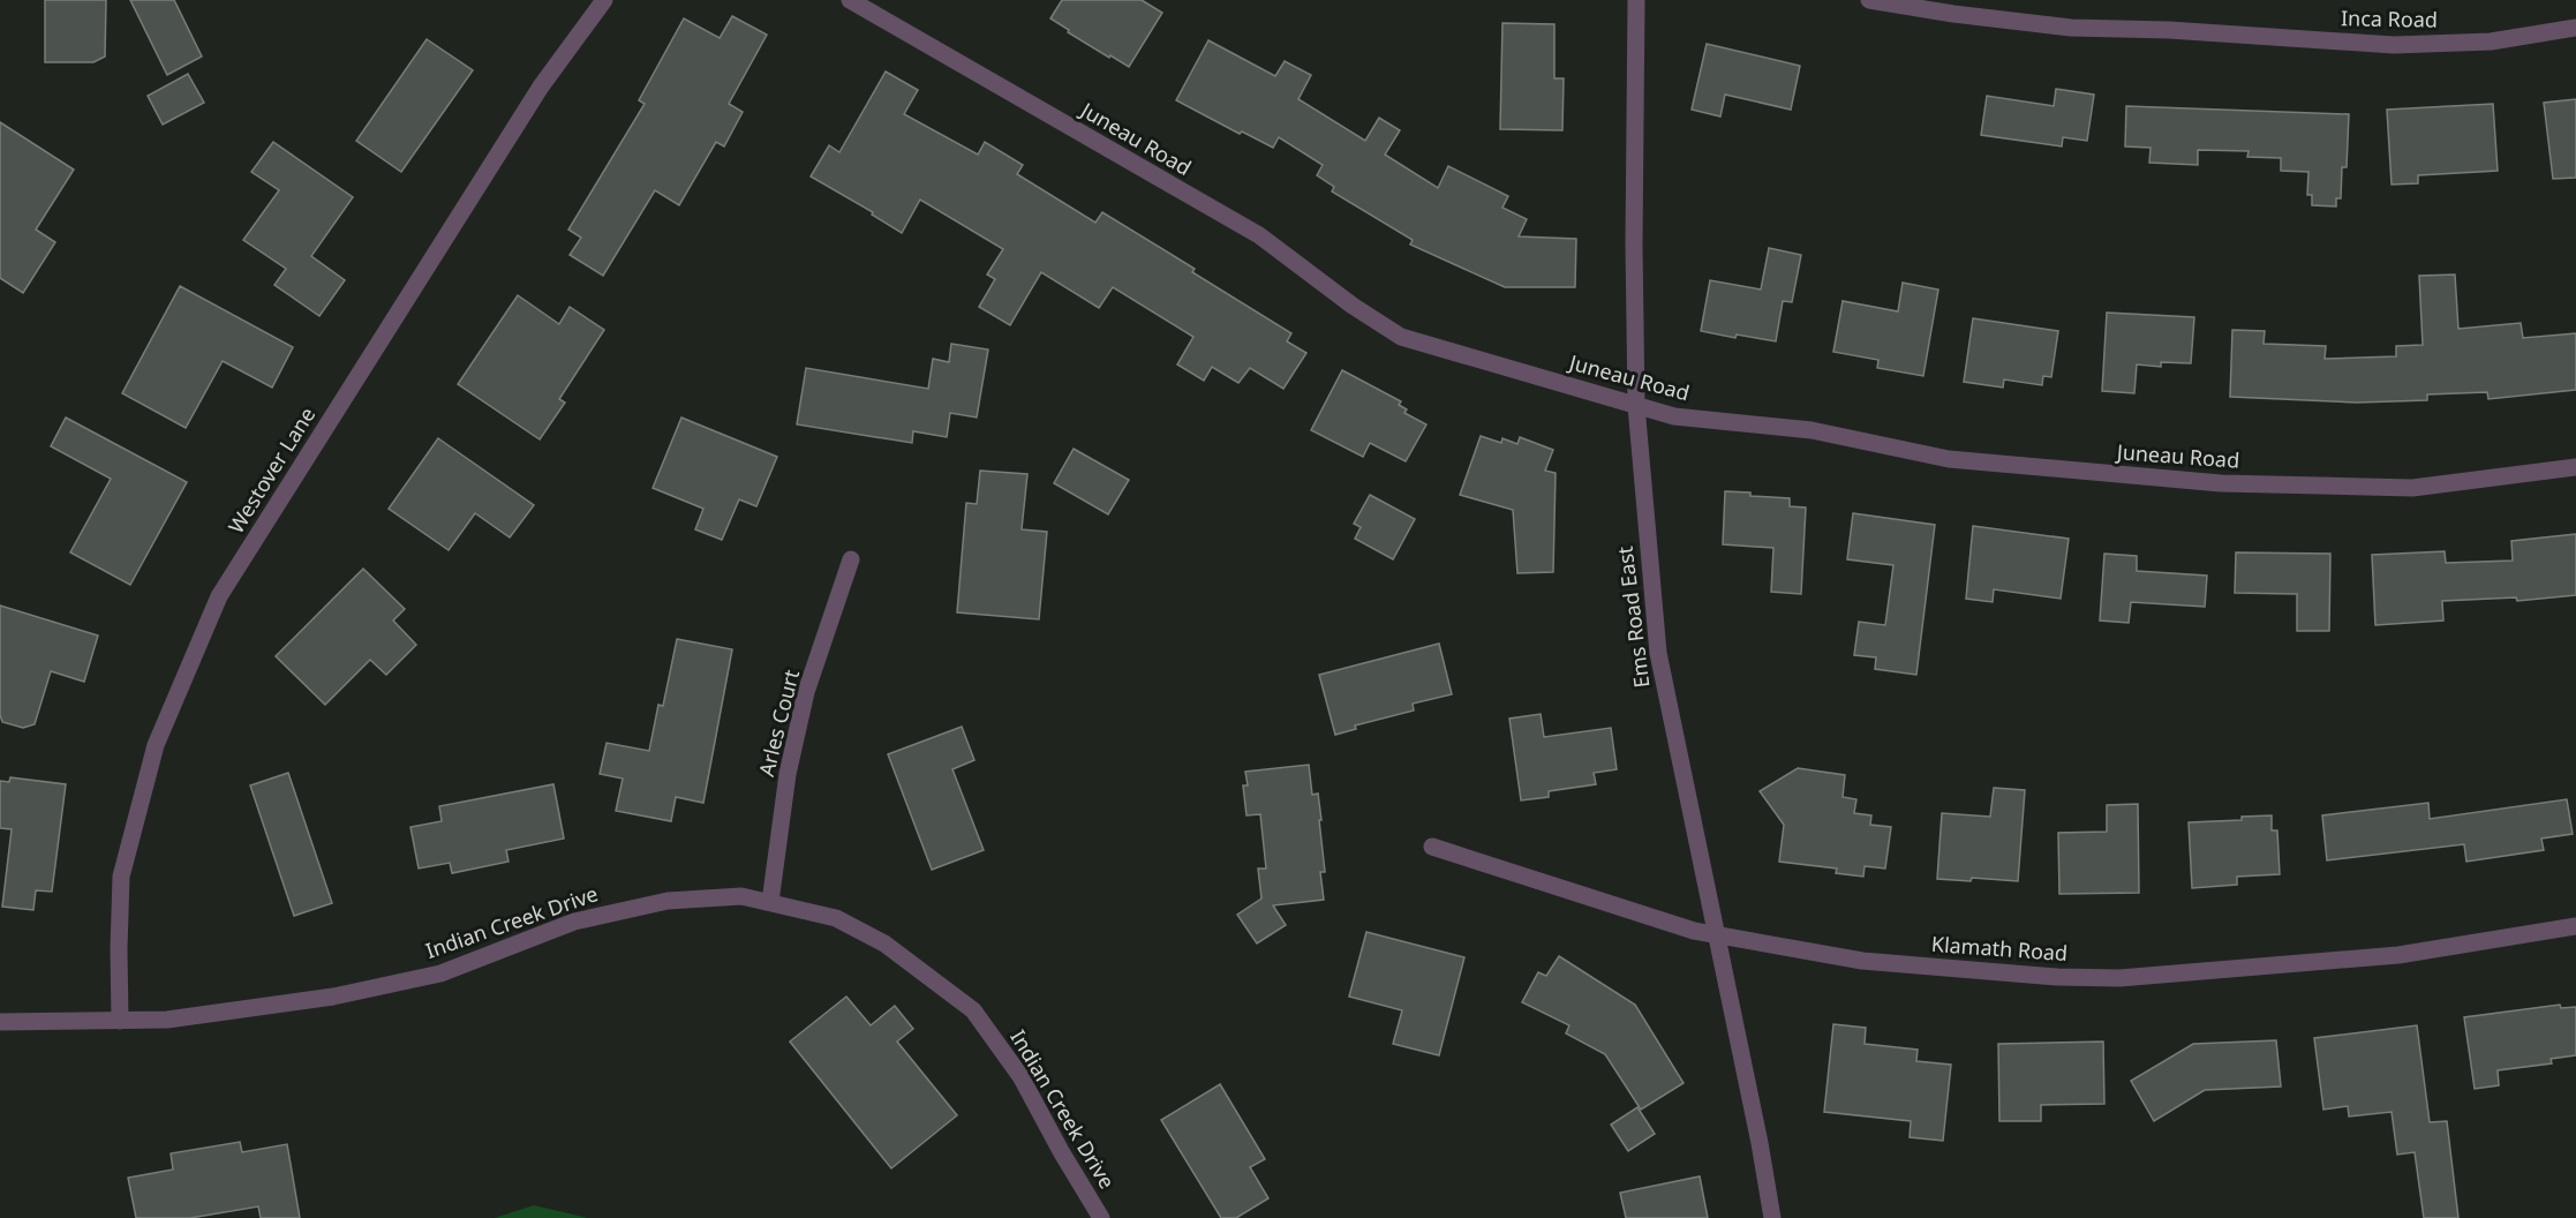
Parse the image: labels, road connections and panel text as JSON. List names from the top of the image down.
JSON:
{
  "streets": {
    "street": [
      "Inca Road",
      "Juneau Road",
      "Westover Lane",
      "Ems Road East",
      "Arles Court",
      "Indian Creek Drive",
      "Klamath Road"
    ]
  },
  "crossings": [
    ["Juneau Road", "Ems Road East"],
    ["Westover Lane", "Indian Creek Drive"],
    ["Ems Road East", "Klamath Road"],
    ["Arles Court", "Indian Creek Drive"]
  ]
}
